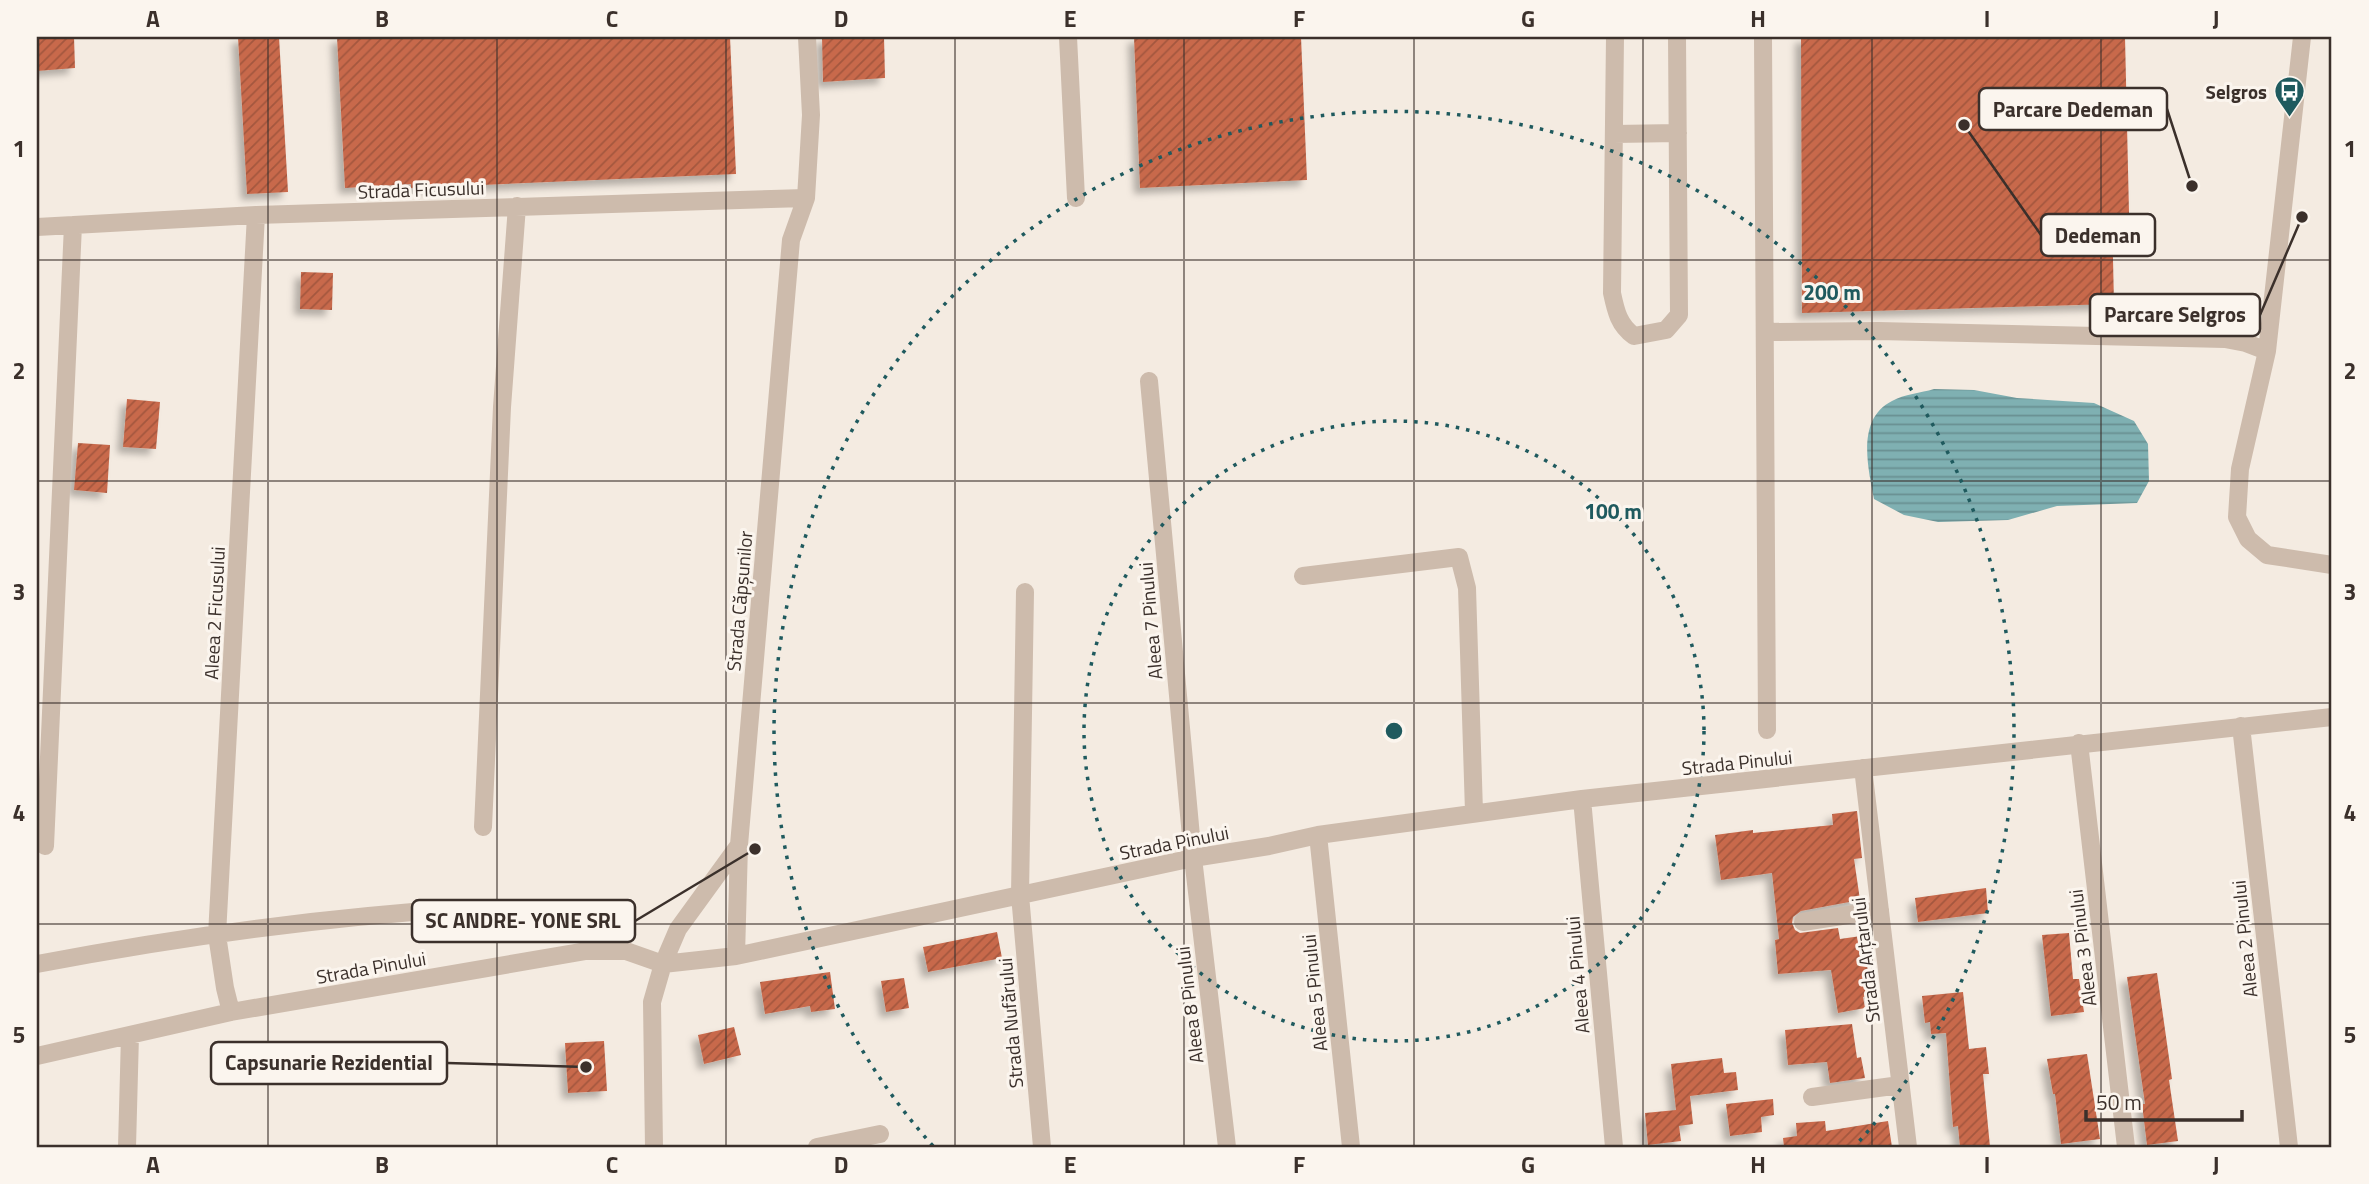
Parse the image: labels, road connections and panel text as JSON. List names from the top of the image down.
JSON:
{
  "streets": {
    "street": [
      "Strada Ficusului",
      "Strada Căpșunilor",
      "Aleea 2 Ficusului",
      "Aleea 7 Pinului",
      "Strada Pinului",
      "Aleea 2 Pinului",
      "Aleea 3 Pinului",
      "Strada Arțarului",
      "Aleea 4 Pinului",
      "Aleea 5 Pinului",
      "Aleea 8 Pinului",
      "Strada Nufărului"
    ]
  },
  "crossings": [
    ["Strada Ficusului", "Strada Căpșunilor"],
    ["Strada Ficusului", "Aleea 2 Ficusului"],
    ["Strada Căpșunilor", "Strada Pinului"],
    ["Aleea 2 Ficusului", "Strada Pinului"],
    ["Aleea 7 Pinului", "Strada Pinului"],
    ["Aleea 7 Pinului", "Aleea 8 Pinului"],
    ["Strada Pinului", "Aleea 2 Pinului"],
    ["Strada Pinului", "Aleea 3 Pinului"],
    ["Strada Pinului", "Strada Arțarului"],
    ["Strada Pinului", "Aleea 4 Pinului"],
    ["Strada Pinului", "Aleea 5 Pinului"],
    ["Strada Pinului", "Aleea 8 Pinului"],
    ["Strada Pinului", "Strada Nufărului"]
  ],
  "places": {
    "bus stop": ["Selgros"],
    "other": [
      "Dedeman",
      "Parcare Dedeman",
      "Parcare Selgros",
      "SC ANDRE- YONE SRL",
      "Capsunarie Rezidential"
    ]
  },
  "scale_bar": "50 m",
  "grid": {
    "columns": [
      "A",
      "B",
      "C",
      "D",
      "E",
      "F",
      "G",
      "H",
      "I",
      "J"
    ],
    "rows": [
      "1",
      "2",
      "3",
      "4",
      "5"
    ]
  },
  "rings": ["200 m", "100 m"]
}
